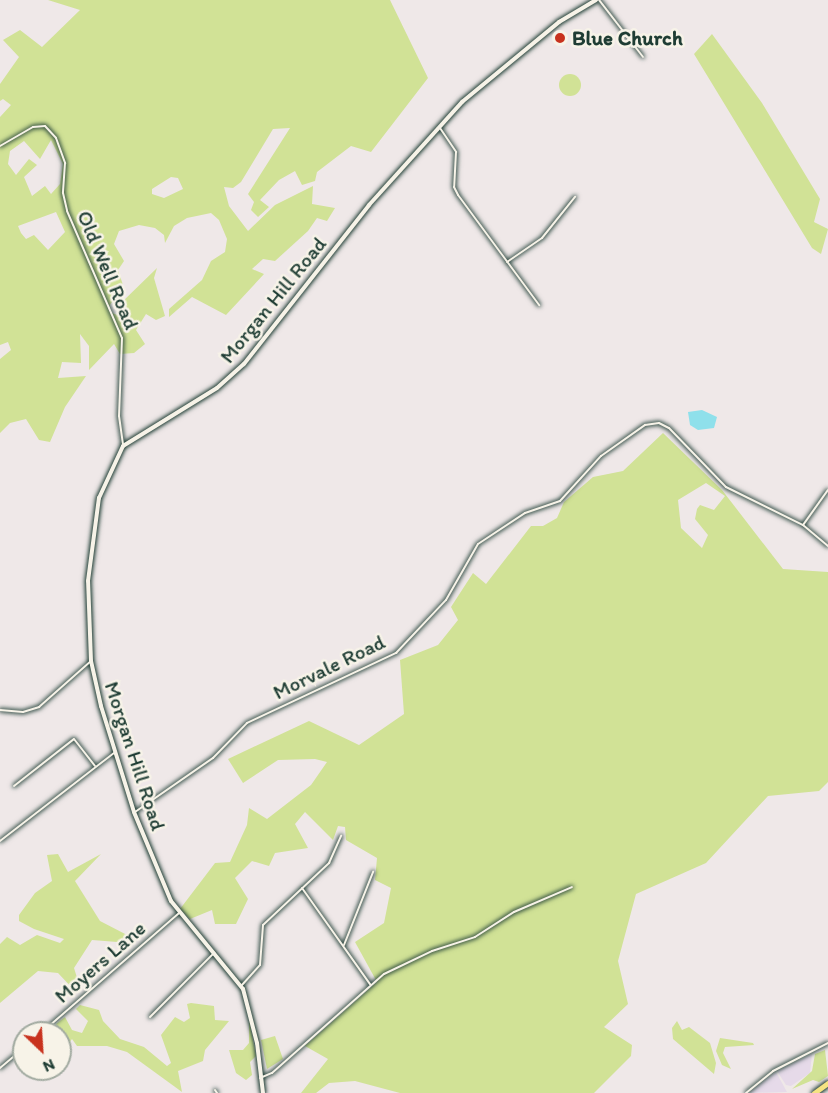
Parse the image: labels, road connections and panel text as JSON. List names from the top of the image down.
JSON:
{
  "streets": {
    "main road": ["Morgan Hill Road"],
    "street": ["Old Well Road", "Morvale Road", "Moyers Lane"]
  },
  "crossings": [
    ["Old Well Road", "Morgan Hill Road"],
    ["Morgan Hill Road", "Morvale Road"],
    ["Morgan Hill Road", "Moyers Lane"]
  ],
  "places": ["Blue Church"],
  "north": "bottom right"
}
